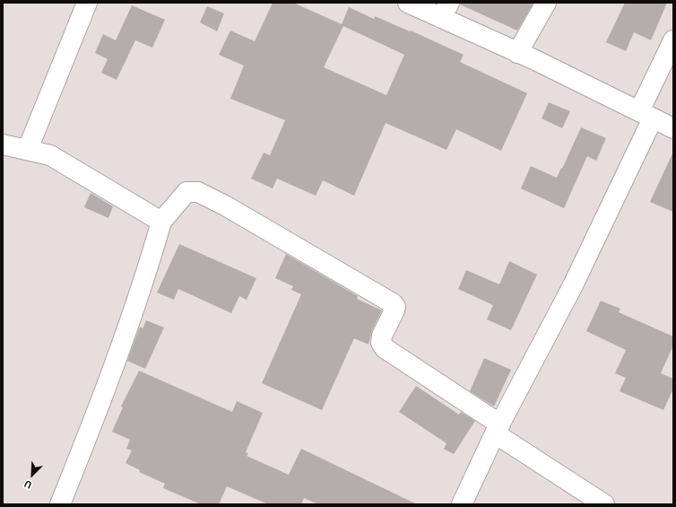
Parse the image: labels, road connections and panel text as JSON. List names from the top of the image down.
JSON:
{
  "north": "bottom left"
}
